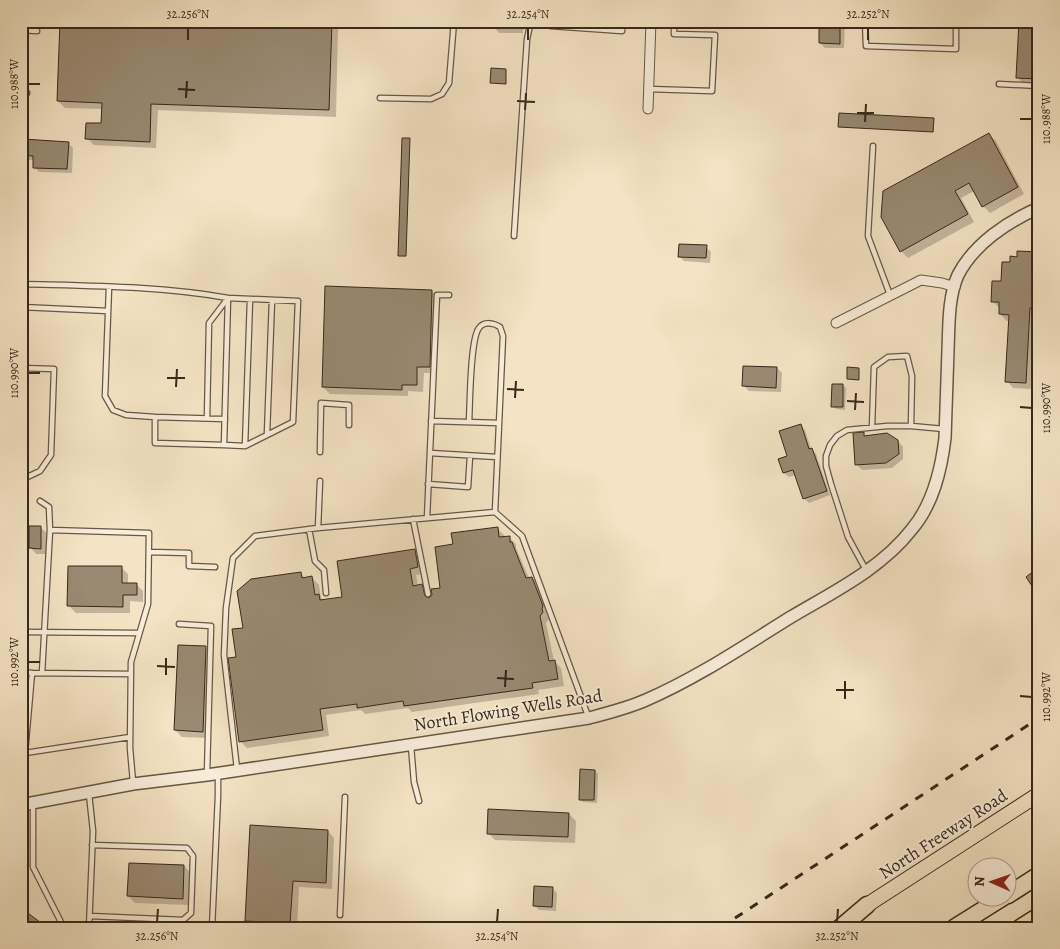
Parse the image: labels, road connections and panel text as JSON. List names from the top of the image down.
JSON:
{
  "streets": {
    "main road": ["North Freeway Road"],
    "street": ["North Flowing Wells Road"]
  },
  "north": "left",
  "coordinates": [
    "32.256°N",
    "32.254°N",
    "32.252°N",
    "110.988°W",
    "110.990°W",
    "110.992°W"
  ]
}
